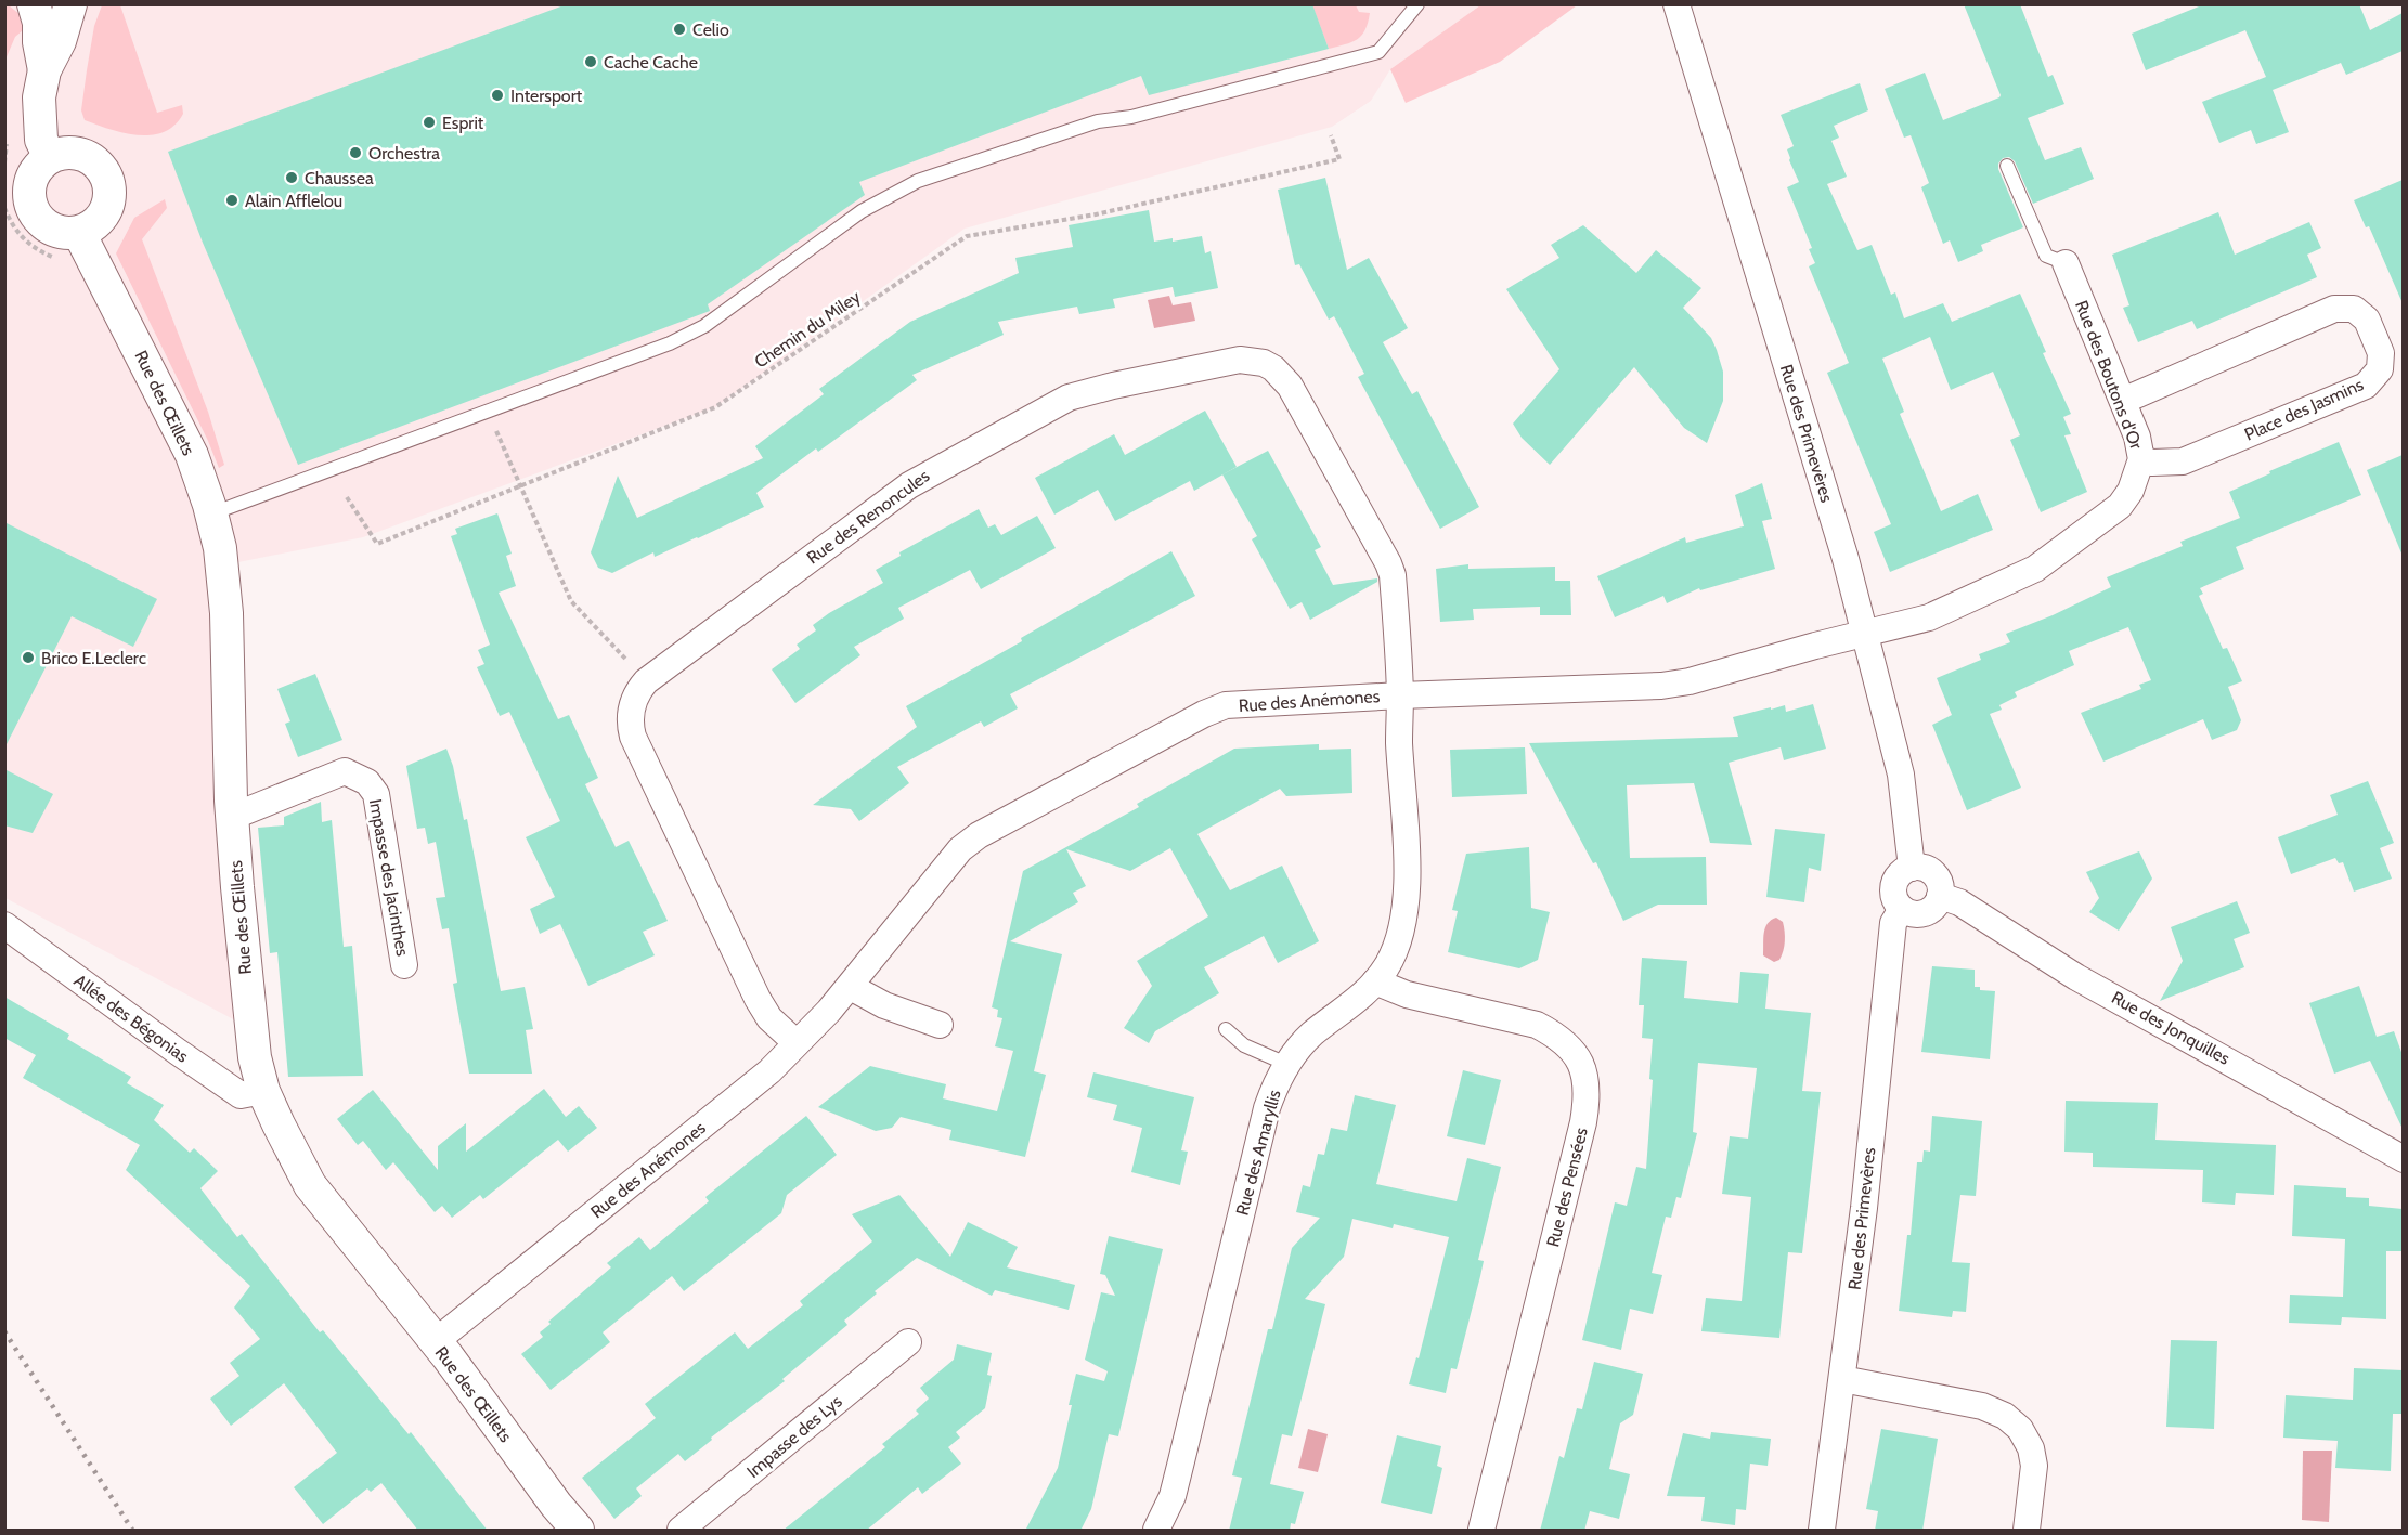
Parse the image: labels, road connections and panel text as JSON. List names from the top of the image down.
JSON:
{
  "streets": {
    "street": [
      "Rue des Boutons d'Or",
      "Rue des Œillets",
      "Place des Jasmins",
      "Rue des Primevères",
      "Rue des Renoncules",
      "Rue des Anémones",
      "Impasse des Jacinthes",
      "Allée des Bégonias",
      "Rue des Jonquilles",
      "Rue des Amaryllis",
      "Rue des Pensées",
      "Impasse des Lys"
    ],
    "path": ["Chemin du Miley"]
  },
  "crossings": [
    ["Rue des Boutons d'Or", "Place des Jasmins"],
    ["Rue des Boutons d'Or", "Rue des Primevères"],
    ["Rue des Boutons d'Or", "Rue des Anémones"],
    ["Rue des Œillets", "Rue des Anémones"],
    ["Rue des Œillets", "Impasse des Jacinthes"],
    ["Rue des Œillets", "Allée des Bégonias"],
    ["Rue des Primevères", "Rue des Anémones"],
    ["Rue des Primevères", "Rue des Jonquilles"],
    ["Rue des Renoncules", "Rue des Anémones"],
    ["Rue des Renoncules", "Rue des Amaryllis"],
    ["Rue des Anémones", "Rue des Amaryllis"],
    ["Rue des Amaryllis", "Rue des Pensées"]
  ],
  "places": [
    "Celio",
    "Cache Cache",
    "Intersport",
    "Esprit",
    "Orchestra",
    "Chaussea",
    "Alain Afflelou",
    "Brico E.Leclerc"
  ]
}
